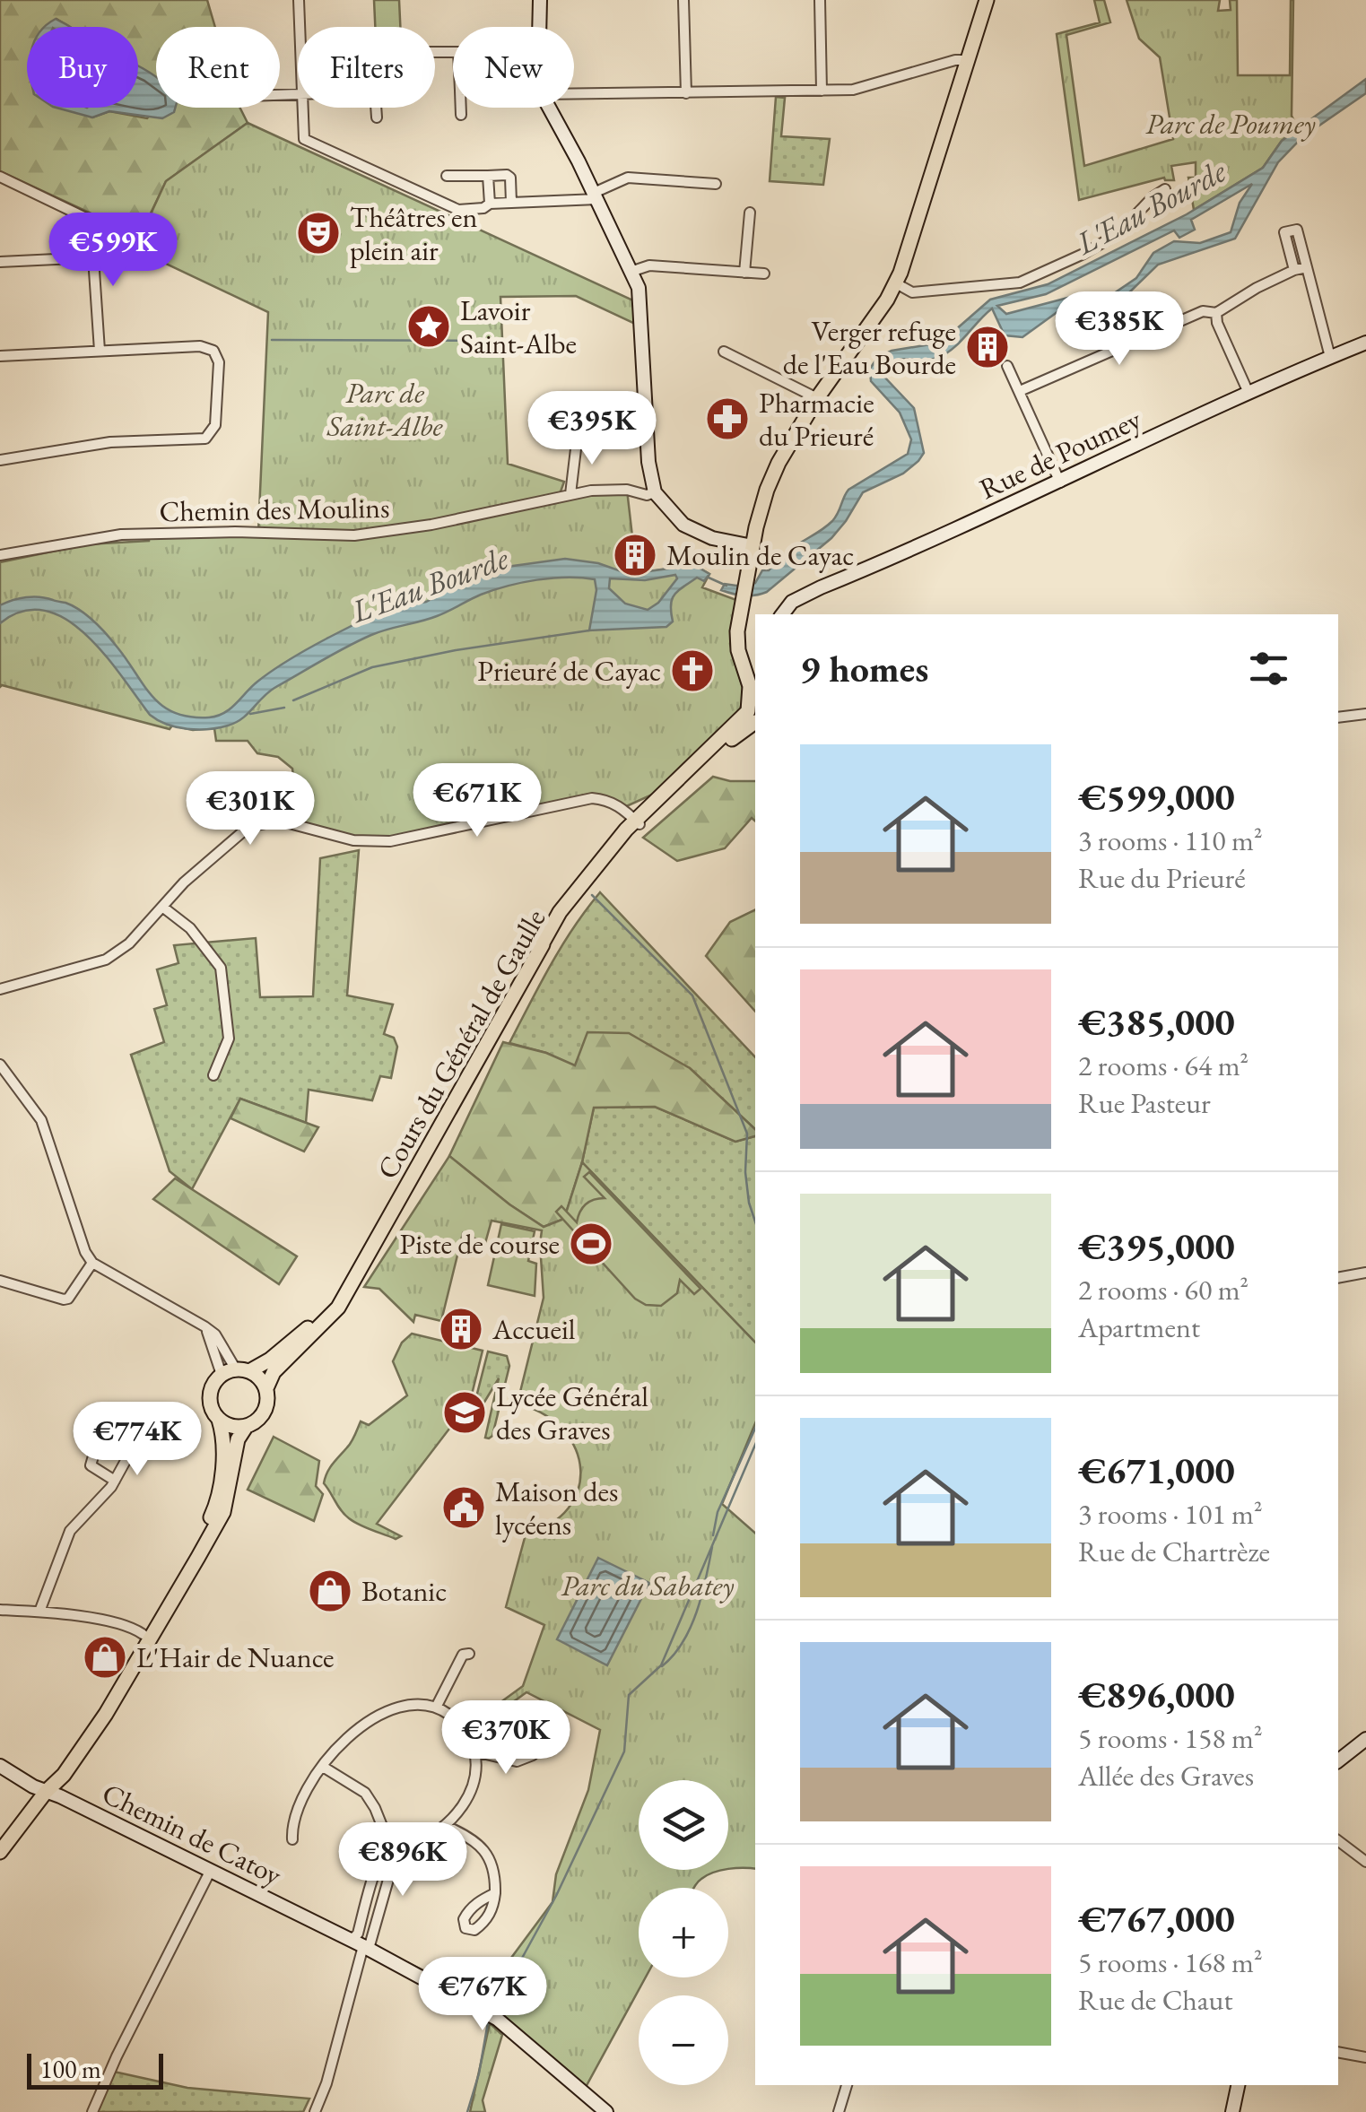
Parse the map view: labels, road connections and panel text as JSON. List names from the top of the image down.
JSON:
{
  "streets": {
    "main road": ["Cours du Général de Gaulle"],
    "street": ["Rue de Poumey", "Chemin des Moulins", "Chemin de Catoy"]
  },
  "water": ["L'Eau Bourde"],
  "parks": ["Parc de Poumey", "Parc de Saint-Albe", "Parc du Sabatey"],
  "places": {
    "theatre": ["Théâtres en plein air"],
    "place": ["Lavoir Saint-Albe"],
    "building": ["Verger refuge de l'Eau Bourde", "Moulin de Cayac", "Accueil"],
    "pharmacy": ["Pharmacie du Prieuré"],
    "church": ["Prieuré de Cayac"],
    "sports": ["Piste de course"],
    "school or university": ["Lycée Général des Graves"],
    "public building": ["Maison des lycéens"],
    "shop": ["Botanic", "L'Hair de Nuance"]
  },
  "scale_bar": "100 m",
  "page": {
    "chip": [
      "Buy",
      "Rent",
      "Filters",
      "New"
    ],
    "price": [
      "€599K",
      "€385K",
      "€395K",
      "€671K",
      "€301K",
      "€774K",
      "€370K",
      "€896K",
      "€767K"
    ],
    "heading": "9 homes",
    "list": [
      {
        "name": "€599,000",
        "note": "3 rooms · 110 m² · Rue du Prieuré"
      },
      {
        "name": "€385,000",
        "note": "2 rooms · 64 m² · Rue Pasteur"
      },
      {
        "name": "€395,000",
        "note": "2 rooms · 60 m² · Apartment"
      },
      {
        "name": "€671,000",
        "note": "3 rooms · 101 m² · Rue de Chartrèze"
      },
      {
        "name": "€896,000",
        "note": "5 rooms · 158 m² · Allée des Graves"
      },
      {
        "name": "€767,000",
        "note": "5 rooms · 168 m² · Rue de Chaut"
      }
    ],
    "map_buttons": ["+", "−"],
    "scale": "100 m"
  }
}
